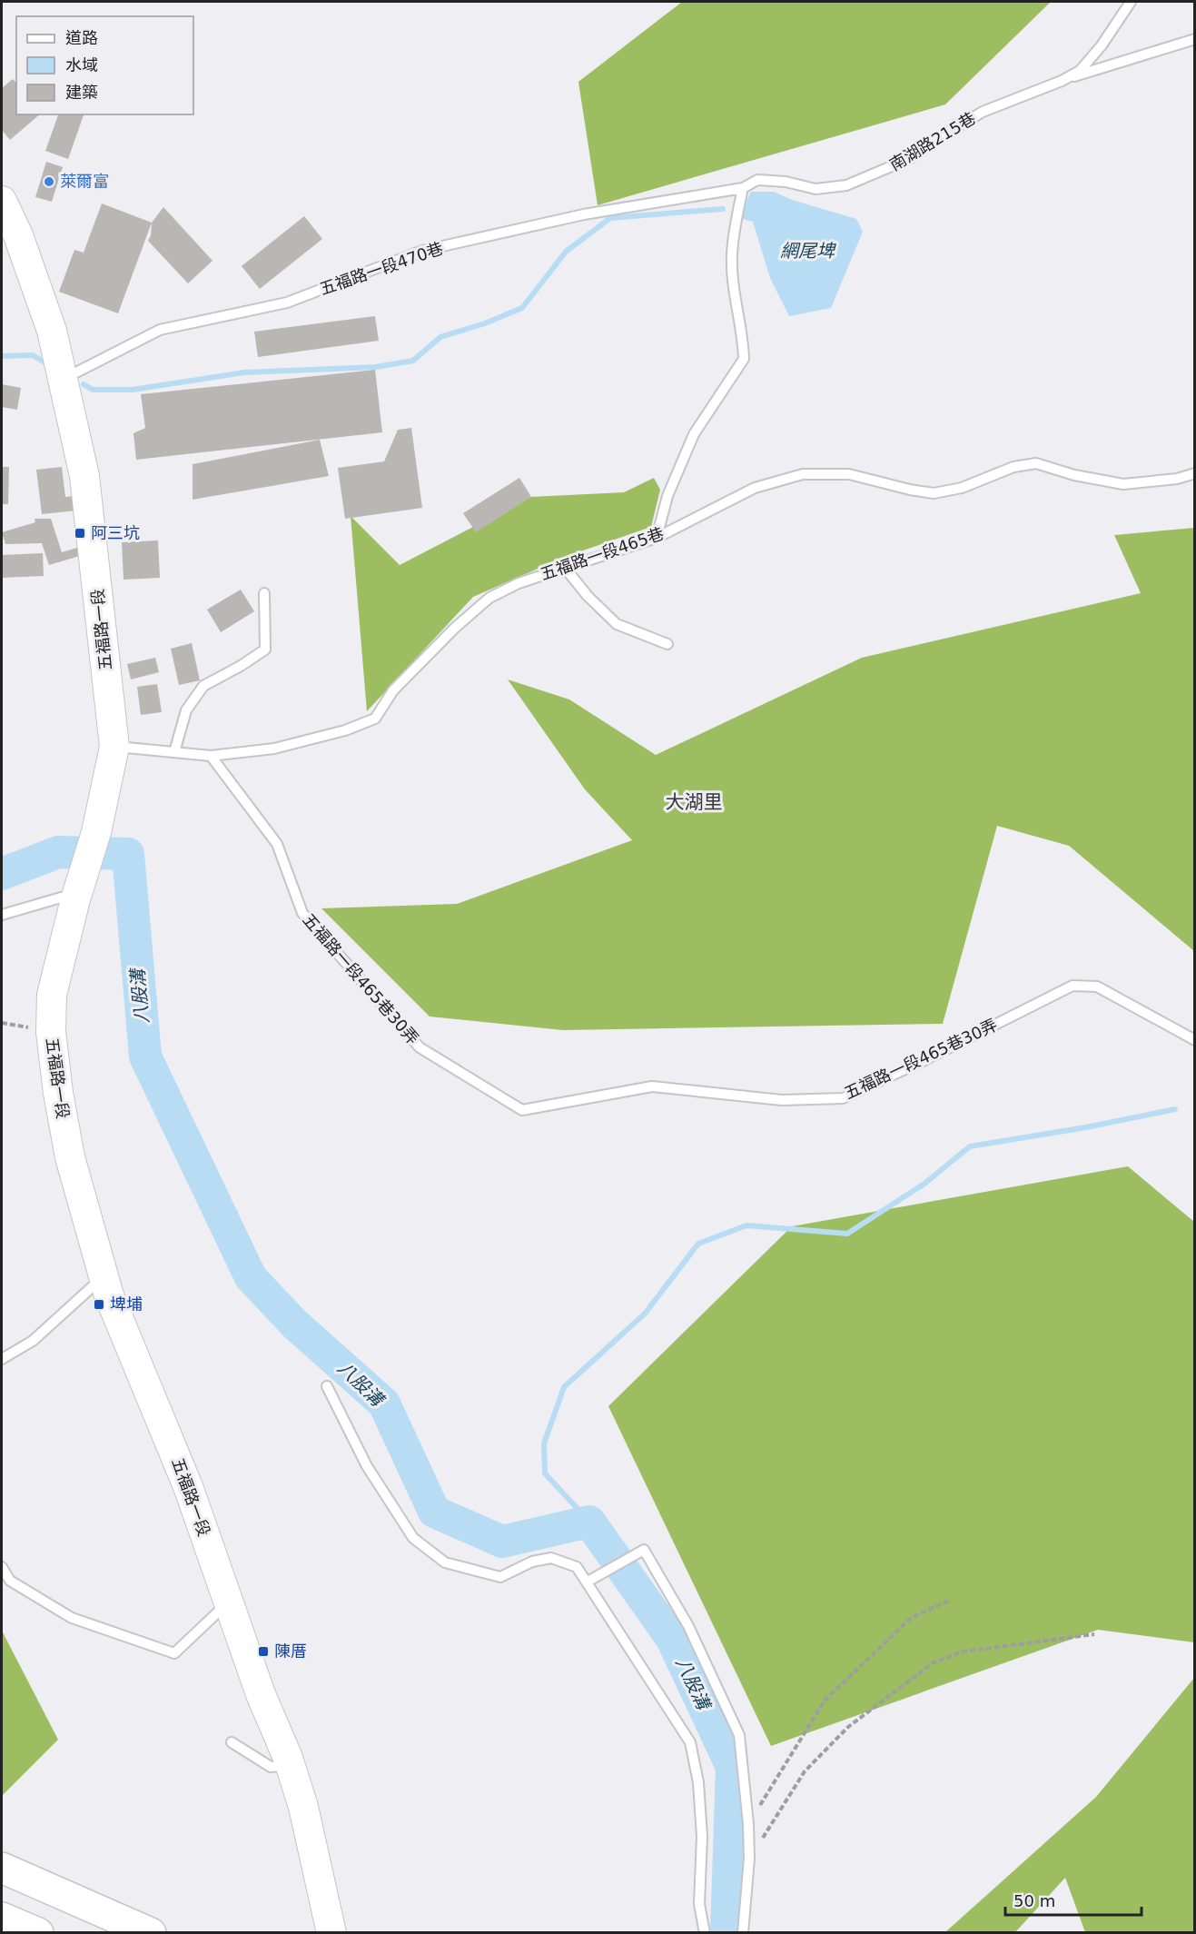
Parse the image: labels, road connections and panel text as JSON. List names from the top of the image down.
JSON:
{
  "streets": {
    "main road": ["五福路一段"],
    "lane": [
      "南湖路215巷",
      "五福路一段470巷",
      "五福路一段465巷",
      "五福路一段465巷30弄"
    ]
  },
  "crossings": [
    ["南湖路215巷", "五福路一段470巷"],
    ["五福路一段470巷", "五福路一段"],
    ["五福路一段465巷", "五福路一段"],
    ["五福路一段465巷", "五福路一段465巷30弄"]
  ],
  "districts": ["大湖里"],
  "water": ["網尾埤", "八股溝"],
  "places": {
    "other": ["萊爾富"],
    "transit": ["阿三坑", "埤埔", "陳厝"]
  },
  "legend": ["道路", "水域", "建築"],
  "scale_bar": "50 m"
}
